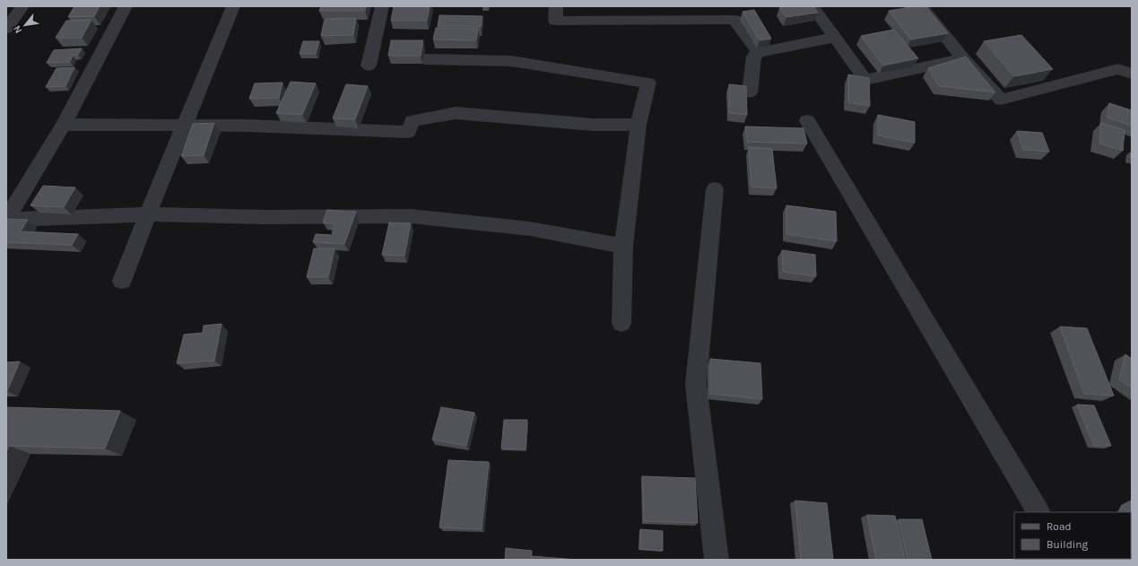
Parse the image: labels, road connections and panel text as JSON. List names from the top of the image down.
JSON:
{
  "legend": ["Road", "Building"],
  "north": "bottom left"
}
